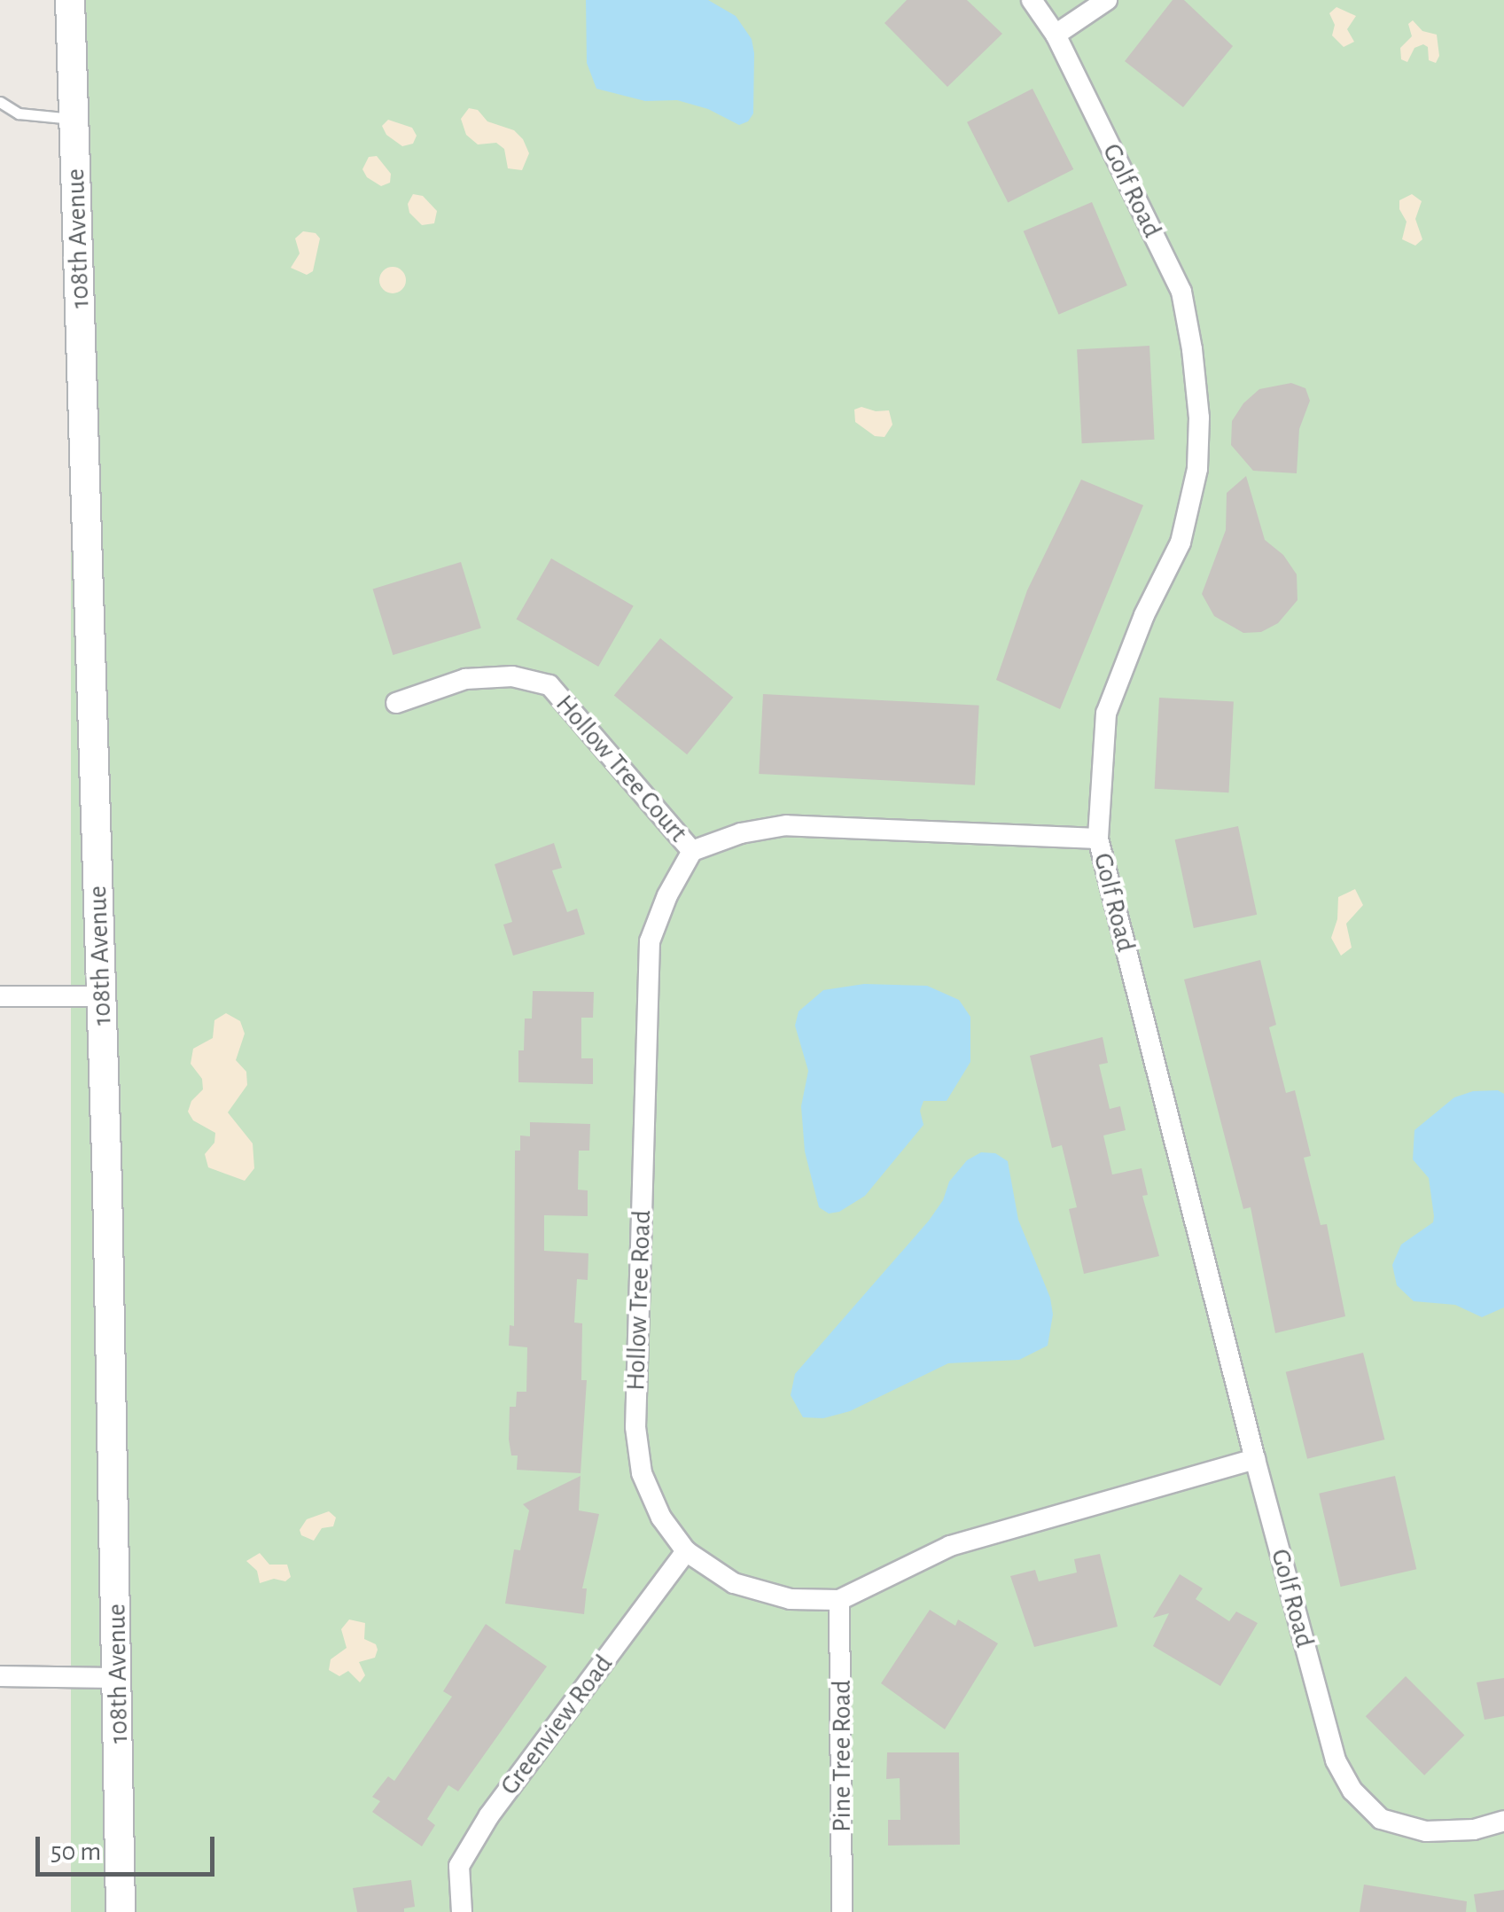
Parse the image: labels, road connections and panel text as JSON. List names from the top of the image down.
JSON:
{
  "streets": {
    "street": [
      "Golf Road",
      "108th Avenue",
      "Hollow Tree Court",
      "Hollow Tree Road",
      "Greenview Road",
      "Pine Tree Road"
    ]
  },
  "crossings": [
    ["Golf Road", "Hollow Tree Road"],
    ["Hollow Tree Court", "Hollow Tree Road"],
    ["Hollow Tree Road", "Greenview Road"],
    ["Hollow Tree Road", "Pine Tree Road"]
  ],
  "scale_bar": "50 m"
}
